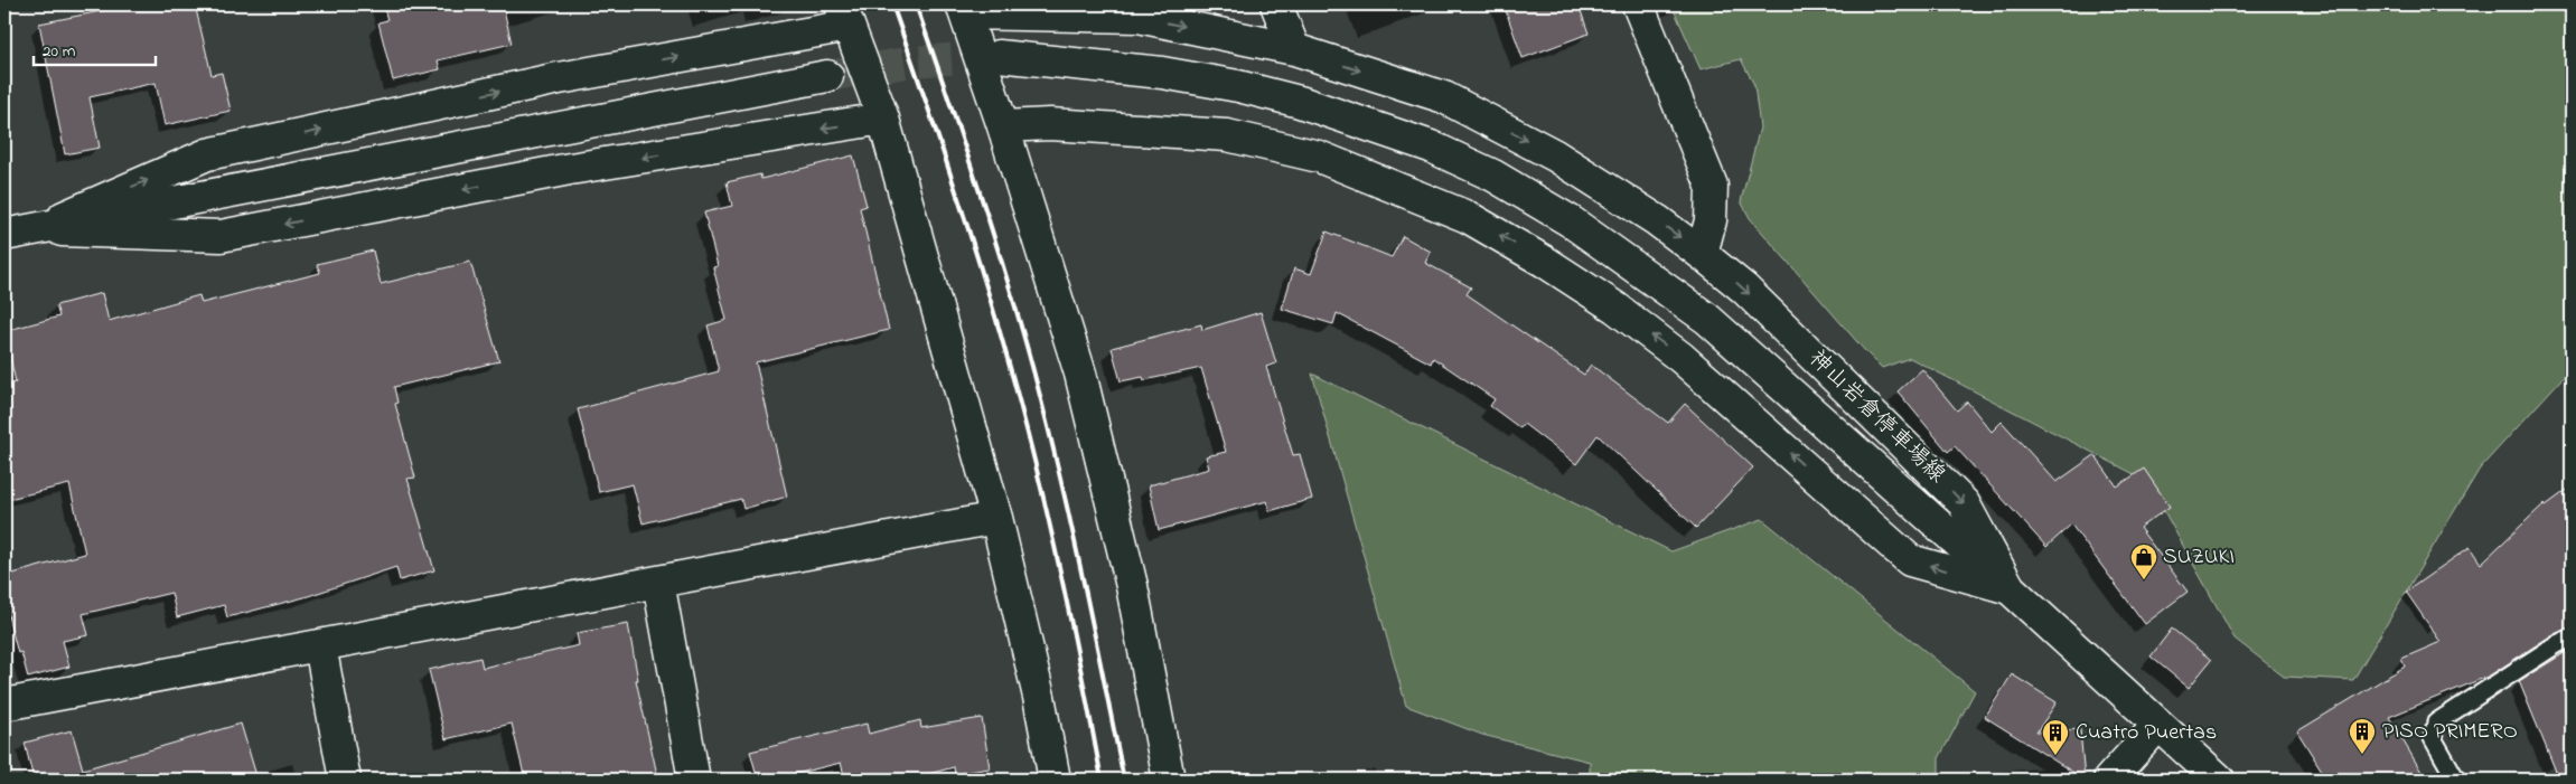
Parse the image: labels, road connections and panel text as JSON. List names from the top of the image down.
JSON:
{
  "streets": {
    "street": ["神山岩倉停車場線"]
  },
  "places": {
    "shop": ["SUZUKI"],
    "building": ["PISO PRIMERO", "Cuatro Puertas"]
  },
  "scale_bar": "20 m"
}
